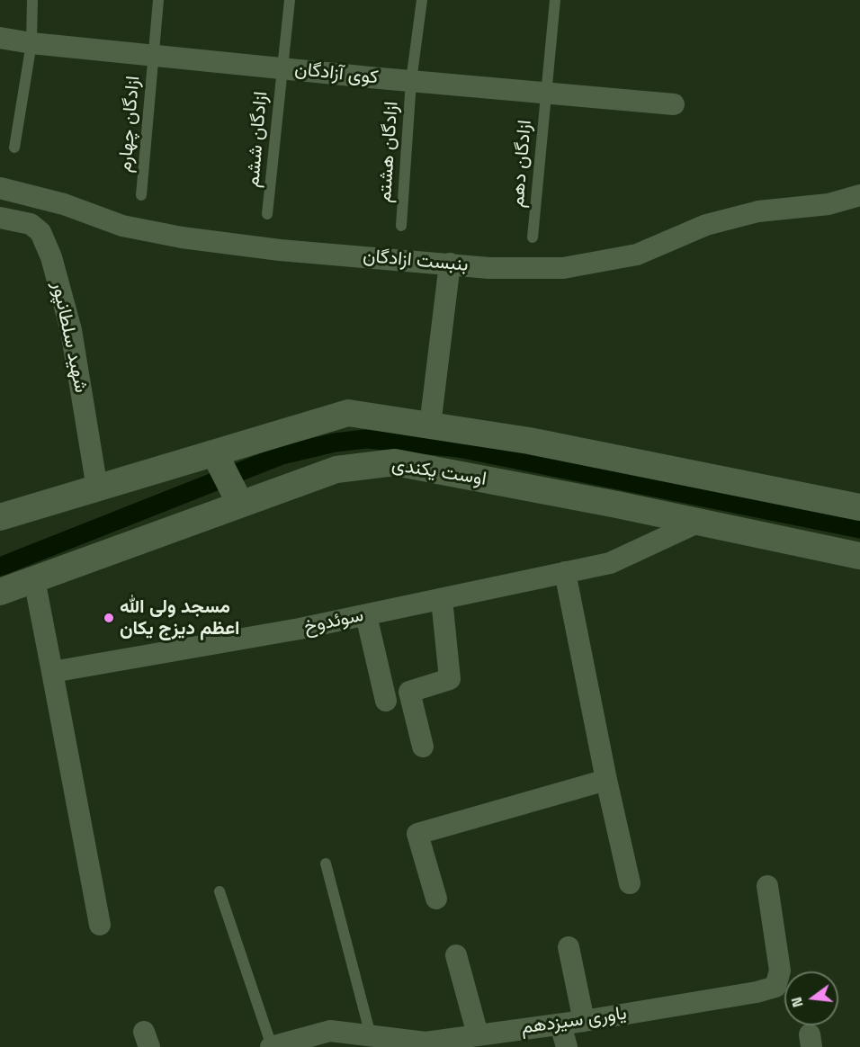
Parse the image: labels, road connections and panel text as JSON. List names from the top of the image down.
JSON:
{
  "streets": {
    "street": [
      "کوی آزادگان",
      "بنبست ازادگان",
      "شهید سلطانپور",
      "اوست یکندی",
      "سوئدوخ",
      "یاوری سیزدهم"
    ],
    "lane": [
      "ازادگان چهارم",
      "ازادگان ششم",
      "ازادگان هشتم",
      "ازادگان دهم"
    ]
  },
  "crossings": [
    ["کوی آزادگان", "ازادگان چهارم"],
    ["کوی آزادگان", "ازادگان ششم"],
    ["کوی آزادگان", "ازادگان هشتم"],
    ["کوی آزادگان", "ازادگان دهم"],
    ["اوست یکندی", "سوئدوخ"]
  ],
  "places": ["مسجد ولی الله اعظم دیزج یکان"],
  "north": "left"
}
